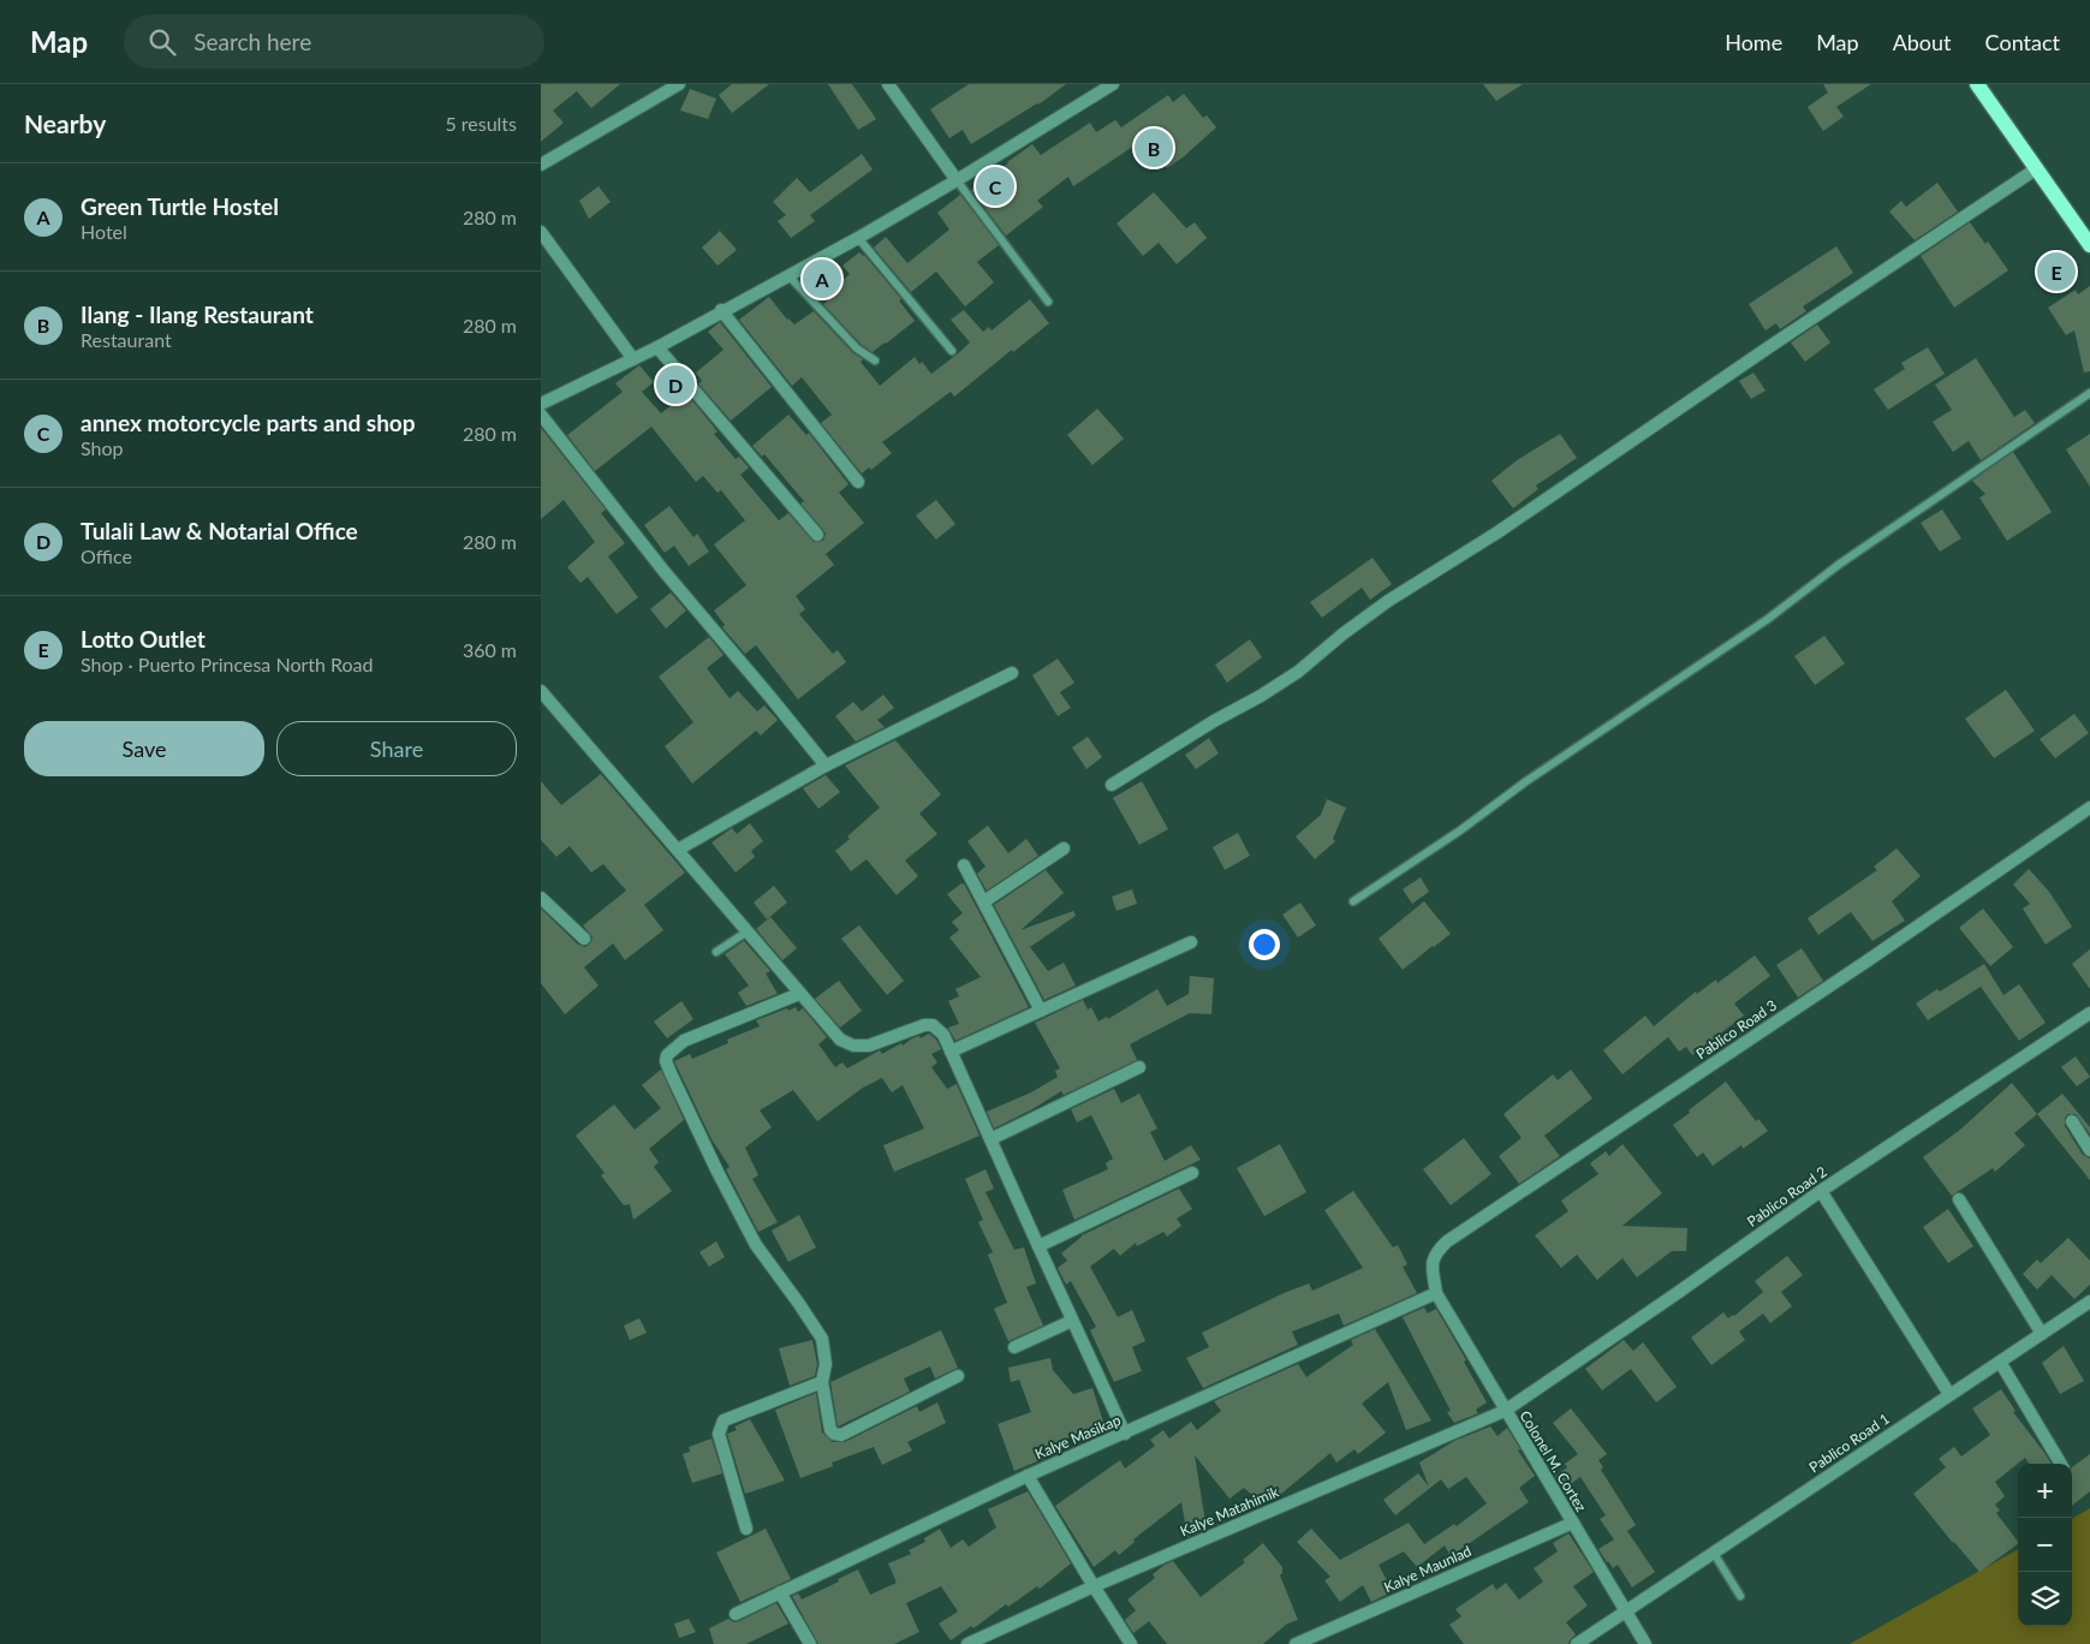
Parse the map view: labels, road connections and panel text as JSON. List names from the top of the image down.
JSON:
{
  "streets": {
    "street": [
      "Pablico Road 3",
      "Pablico Road 2",
      "Kalye Masikap",
      "Pablico Road 1",
      "Colonel M. Cortez",
      "Kalye Matahimik",
      "Kalye Maunlad"
    ]
  },
  "crossings": [
    ["Pablico Road 3", "Kalye Masikap"],
    ["Pablico Road 3", "Colonel M. Cortez"],
    ["Pablico Road 2", "Colonel M. Cortez"],
    ["Pablico Road 2", "Kalye Matahimik"],
    ["Kalye Masikap", "Colonel M. Cortez"],
    ["Pablico Road 1", "Colonel M. Cortez"],
    ["Colonel M. Cortez", "Kalye Matahimik"],
    ["Colonel M. Cortez", "Kalye Maunlad"]
  ],
  "page": {
    "header": "Map",
    "search": "Search here",
    "nav": [
      "Home",
      "Map",
      "About",
      "Contact"
    ],
    "heading": ["Nearby", "5 results"],
    "pins": [
      "B",
      "C",
      "E",
      "A",
      "D"
    ],
    "list": [
      {
        "mark": "A",
        "name": "Green Turtle Hostel",
        "note": "Hotel",
        "value": "280 m"
      },
      {
        "mark": "B",
        "name": "Ilang - Ilang Restaurant",
        "note": "Restaurant",
        "value": "280 m"
      },
      {
        "mark": "C",
        "name": "annex motorcycle parts and shop",
        "note": "Shop",
        "value": "280 m"
      },
      {
        "mark": "D",
        "name": "Tulali Law & Notarial Office",
        "note": "Office",
        "value": "280 m"
      },
      {
        "mark": "E",
        "name": "Lotto Outlet",
        "note": "Shop · Puerto Princesa North Road",
        "value": "360 m"
      }
    ],
    "buttons": ["Save", "Share"],
    "map_buttons": ["+", "−"]
  }
}
